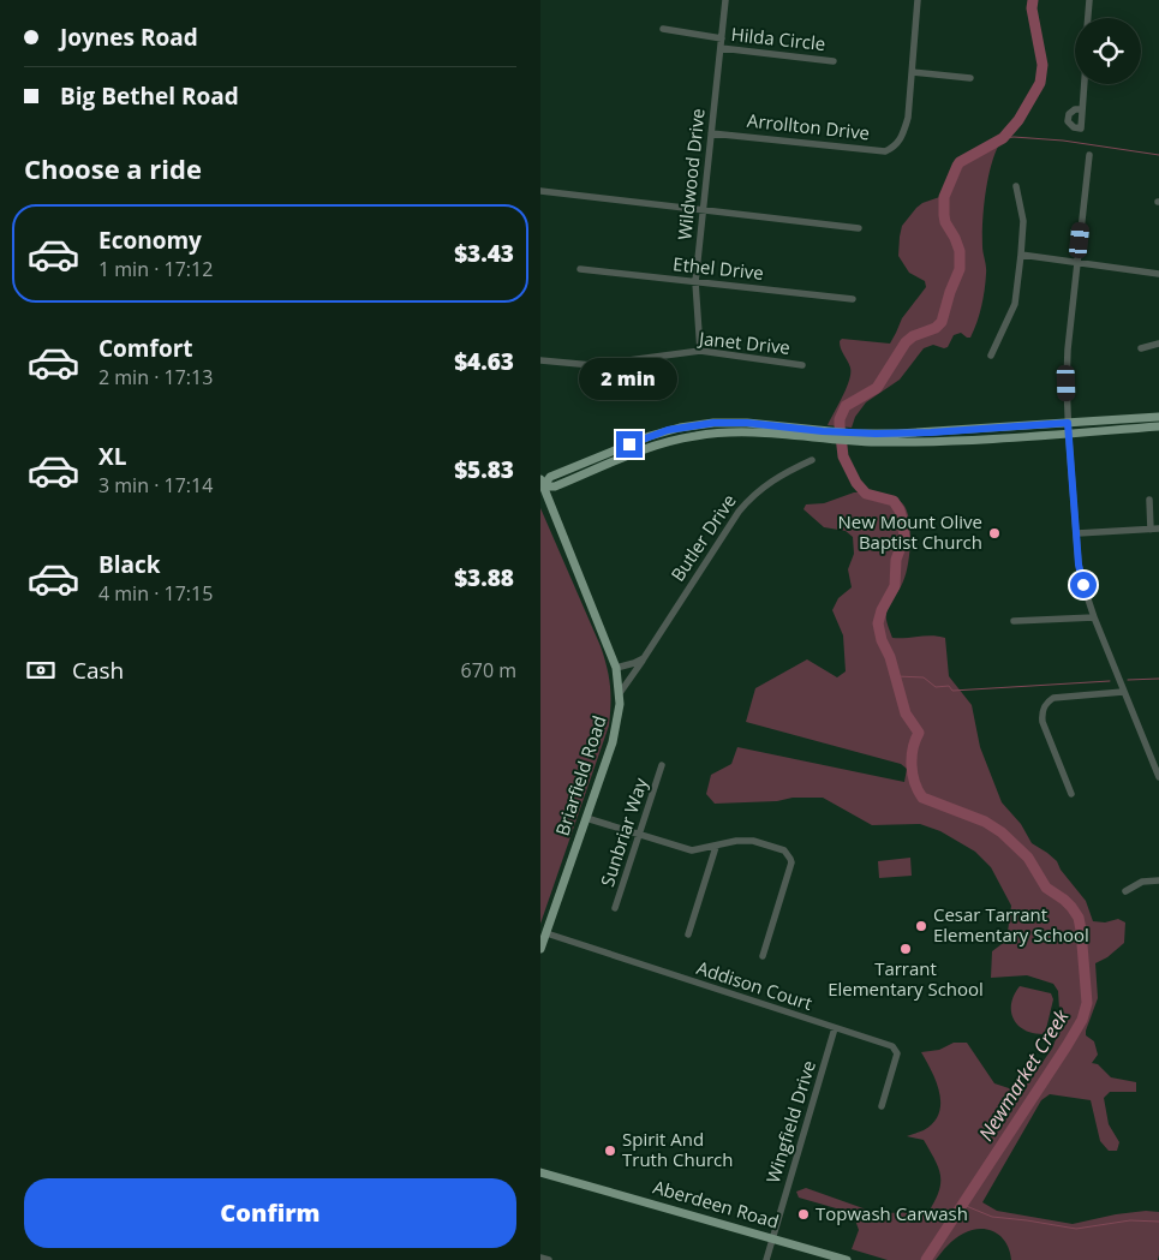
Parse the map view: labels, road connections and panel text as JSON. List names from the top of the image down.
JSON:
{
  "streets": {
    "main road": ["Briarfield Road", "Aberdeen Road"],
    "street": [
      "Hilda Circle",
      "Arrollton Drive",
      "Wildwood Drive",
      "Ethel Drive",
      "Janet Drive",
      "Butler Drive",
      "Sunbriar Way",
      "Addison Court",
      "Wingfield Drive"
    ]
  },
  "crossings": [
    ["Hilda Circle", "Wildwood Drive"],
    ["Arrollton Drive", "Wildwood Drive"],
    ["Wildwood Drive", "Ethel Drive"],
    ["Wildwood Drive", "Janet Drive"],
    ["Butler Drive", "Briarfield Road"],
    ["Briarfield Road", "Addison Court"],
    ["Addison Court", "Wingfield Drive"],
    ["Wingfield Drive", "Aberdeen Road"]
  ],
  "water": ["Newmarket Creek"],
  "places": [
    "New Mount Olive Baptist Church",
    "Cesar Tarrant Elementary School",
    "Tarrant Elementary School",
    "Spirit And Truth Church",
    "Topwash Carwash"
  ],
  "page": {
    "banner": ["Joynes Road", "Big Bethel Road"],
    "heading": "Choose a ride",
    "list": [
      {
        "name": "Economy",
        "note": "1 min · 17:12",
        "value": "$3.43"
      },
      {
        "name": "Comfort",
        "note": "2 min · 17:13",
        "value": "$4.63"
      },
      {
        "name": "XL",
        "note": "3 min · 17:14",
        "value": "$5.83"
      },
      {
        "name": "Black",
        "note": "4 min · 17:15",
        "value": "$3.88"
      }
    ],
    "bubble": "2 min",
    "pay": ["Cash", "670 m"],
    "buttons": "Confirm"
  }
}
